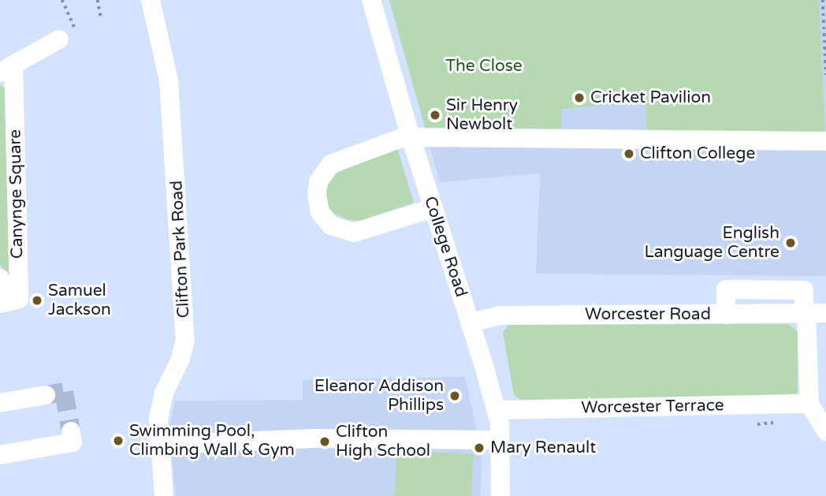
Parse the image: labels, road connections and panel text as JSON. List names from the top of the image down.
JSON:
{
  "streets": {
    "street": [
      "Canynge Square",
      "College Road",
      "Clifton Park Road",
      "Worcester Road",
      "Worcester Terrace"
    ]
  },
  "crossings": [
    ["College Road", "Worcester Road"],
    ["College Road", "Worcester Terrace"]
  ],
  "parks": ["The Close"],
  "places": [
    "Cricket Pavilion",
    "Sir Henry Newbolt",
    "Clifton College",
    "English Language Centre",
    "Samuel Jackson",
    "Eleanor Addison Phillips",
    "Swimming Pool, Climbing Wall & Gym",
    "Clifton High School",
    "Mary Renault"
  ]
}
